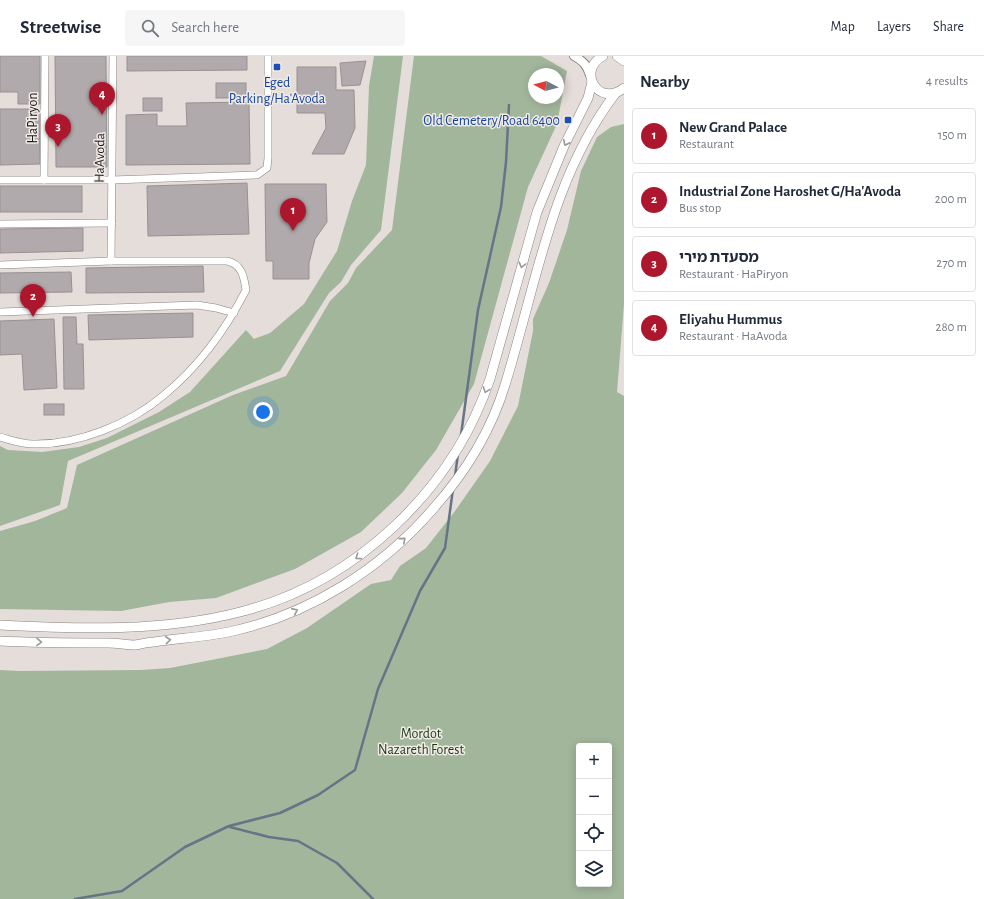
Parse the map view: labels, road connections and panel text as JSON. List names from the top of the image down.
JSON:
{
  "streets": {
    "street": ["HaPiryon", "HaAvoda"]
  },
  "parks": ["Mordot Nazareth Forest"],
  "places": {
    "transit": ["Eged Parking/Ha'Avoda", "Old Cemetery/Road 6400"]
  },
  "north": "left",
  "page": {
    "header": "Streetwise",
    "search": "Search here",
    "nav": ["Map", "Layers", "Share"],
    "heading": ["Nearby", "4 results"],
    "pins": [
      "4",
      "3",
      "1",
      "2"
    ],
    "list": [
      {
        "mark": "1",
        "name": "New Grand Palace",
        "note": "Restaurant",
        "value": "150 m"
      },
      {
        "mark": "2",
        "name": "Industrial Zone Haroshet G/Ha'Avoda",
        "note": "Bus stop",
        "value": "200 m"
      },
      {
        "mark": "3",
        "name": "מסעדת מירי",
        "note": "Restaurant · HaPiryon",
        "value": "270 m"
      },
      {
        "mark": "4",
        "name": "Eliyahu Hummus",
        "note": "Restaurant · HaAvoda",
        "value": "280 m"
      }
    ],
    "map_buttons": ["+", "−"]
  }
}
